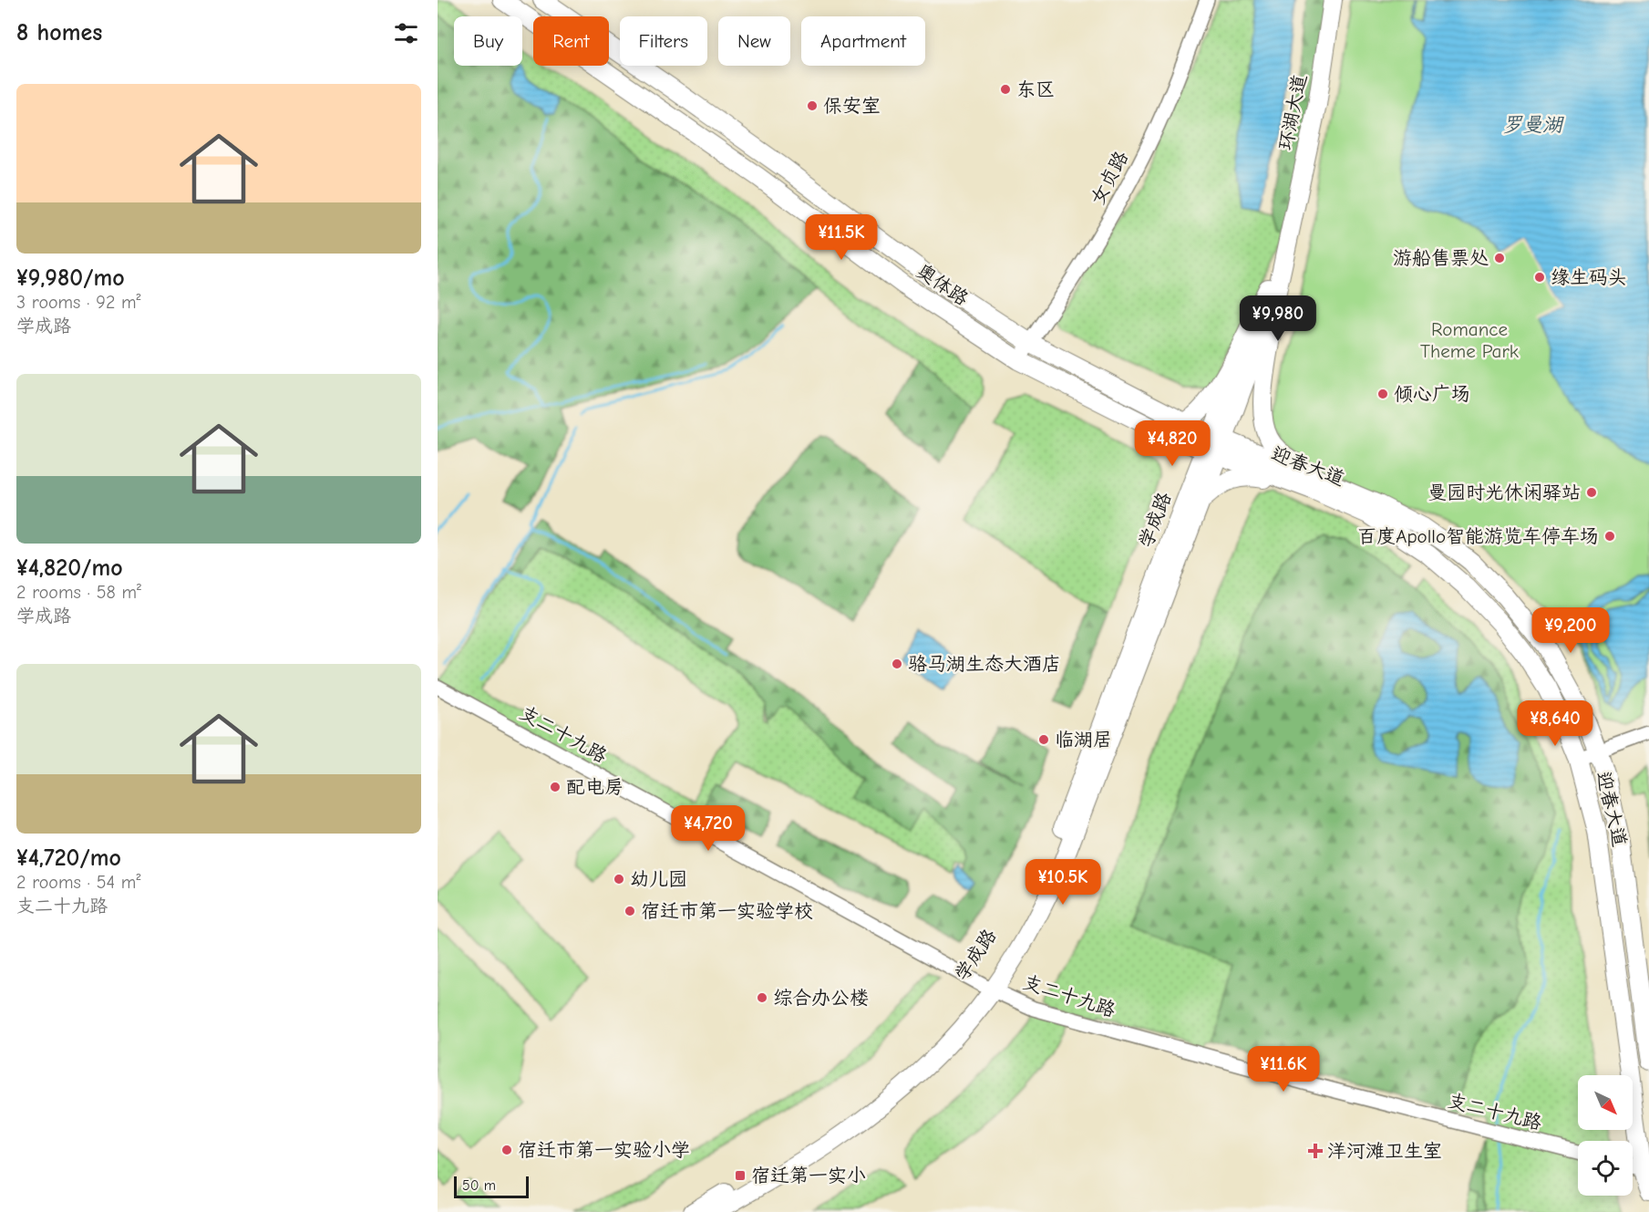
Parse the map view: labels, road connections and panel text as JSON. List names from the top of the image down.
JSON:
{
  "streets": {
    "main road": [
      "环湖大道",
      "奥体路",
      "迎春大道",
      "学成路"
    ],
    "street": ["女贞路", "支二十九路"]
  },
  "crossings": [
    ["环湖大道", "学成路"],
    ["女贞路", "奥体路"],
    ["奥体路", "迎春大道"],
    ["奥体路", "学成路"],
    ["迎春大道", "学成路"],
    ["学成路", "支二十九路"]
  ],
  "water": ["罗曼湖"],
  "parks": ["Romance Theme Park"],
  "places": {
    "other": [
      "东区",
      "保安室",
      "游船售票处",
      "缘生码头",
      "倾心广场",
      "曼园时光休闲驿站",
      "百度Apollo智能游览车停车场",
      "骆马湖生态大酒店",
      "临湖居",
      "配电房",
      "幼儿园",
      "宿迁市第一实验学校",
      "综合办公楼",
      "宿迁市第一实验小学"
    ],
    "health": ["洋河滩卫生室"],
    "transit": ["宿迁第一实小"]
  },
  "scale_bar": "50 m",
  "north": "bottom right",
  "page": {
    "heading": "8 homes",
    "chip": [
      "Buy",
      "Rent",
      "Filters",
      "New",
      "Apartment"
    ],
    "list": [
      {
        "name": "¥9,980/mo",
        "note": "3 rooms · 92 m² · 学成路"
      },
      {
        "name": "¥4,820/mo",
        "note": "2 rooms · 58 m² · 学成路"
      },
      {
        "name": "¥4,720/mo",
        "note": "2 rooms · 54 m² · 支二十九路"
      }
    ],
    "price": [
      "¥11.5K",
      "¥9,980",
      "¥4,820",
      "¥9,200",
      "¥8,640",
      "¥4,720",
      "¥10.5K",
      "¥11.6K"
    ],
    "scale": "50 m"
  }
}
